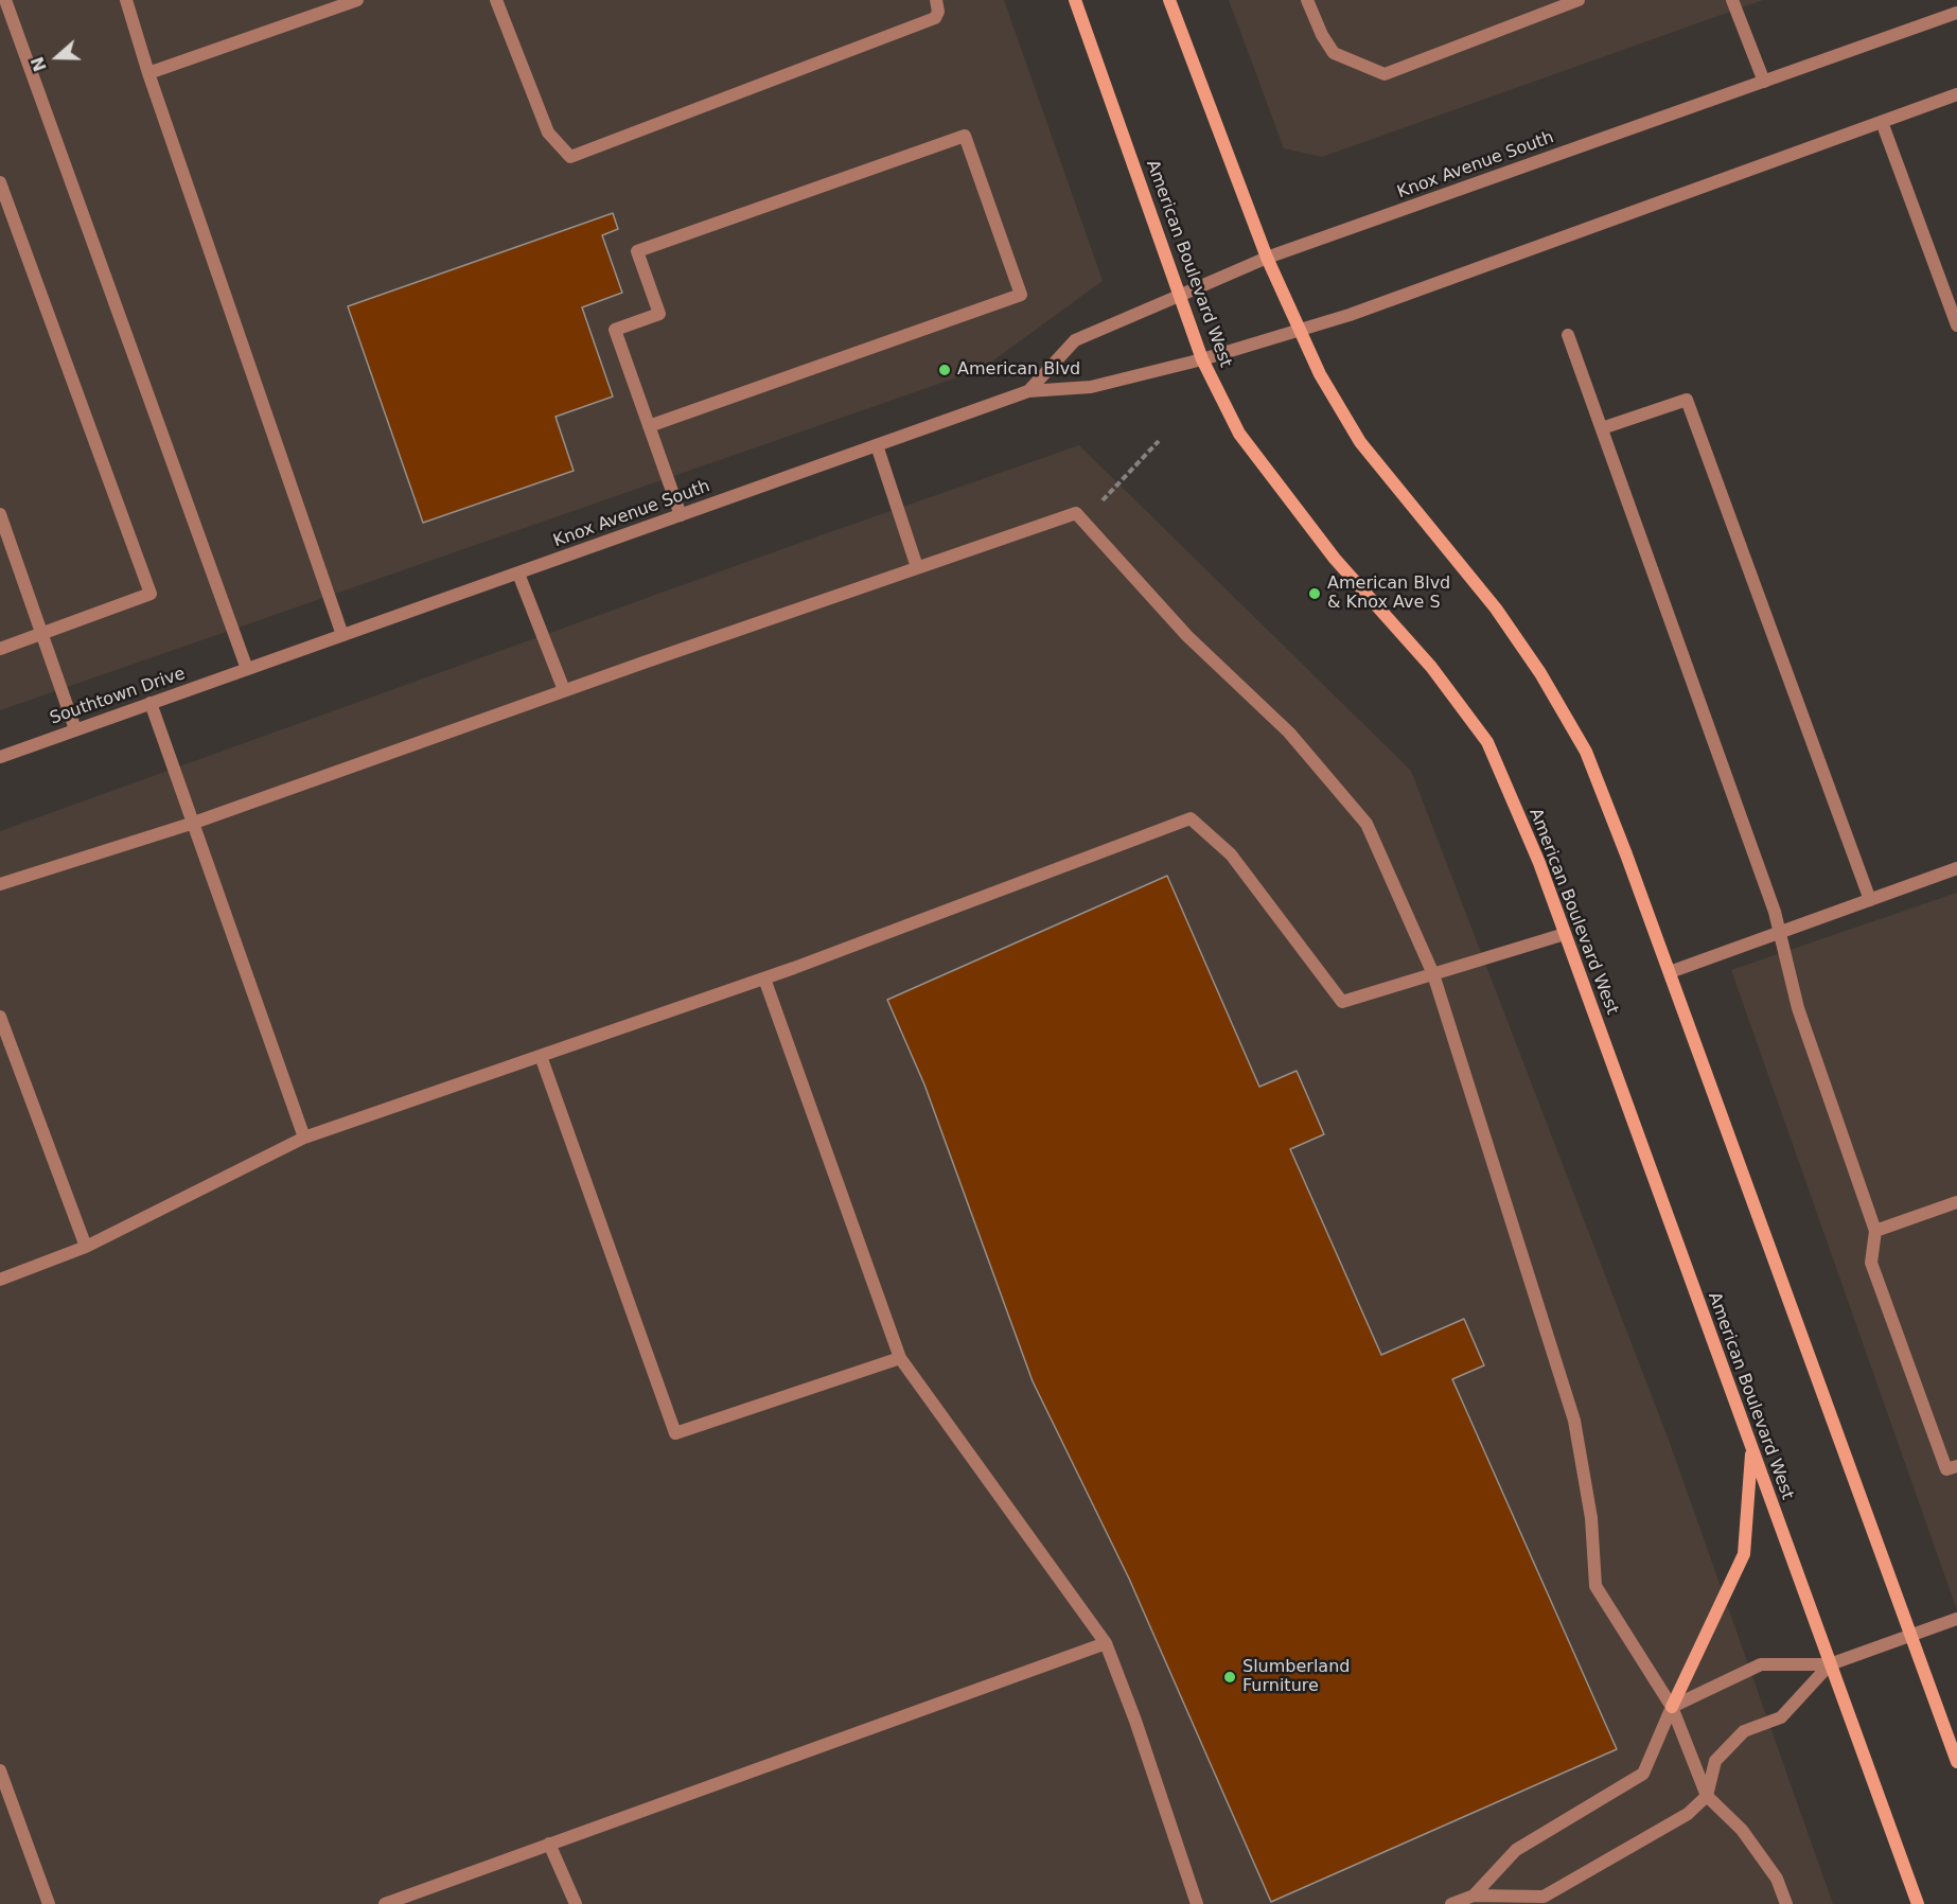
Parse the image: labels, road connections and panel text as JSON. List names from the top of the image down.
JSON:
{
  "streets": {
    "main road": ["American Boulevard West"],
    "street": ["Knox Avenue South", "Southtown Drive"]
  },
  "crossings": [
    ["Knox Avenue South", "American Boulevard West"],
    ["Knox Avenue South", "Southtown Drive"]
  ],
  "places": ["American Blvd", "American Blvd & Knox Ave S", "Slumberland Furniture"],
  "north": "left"
}
